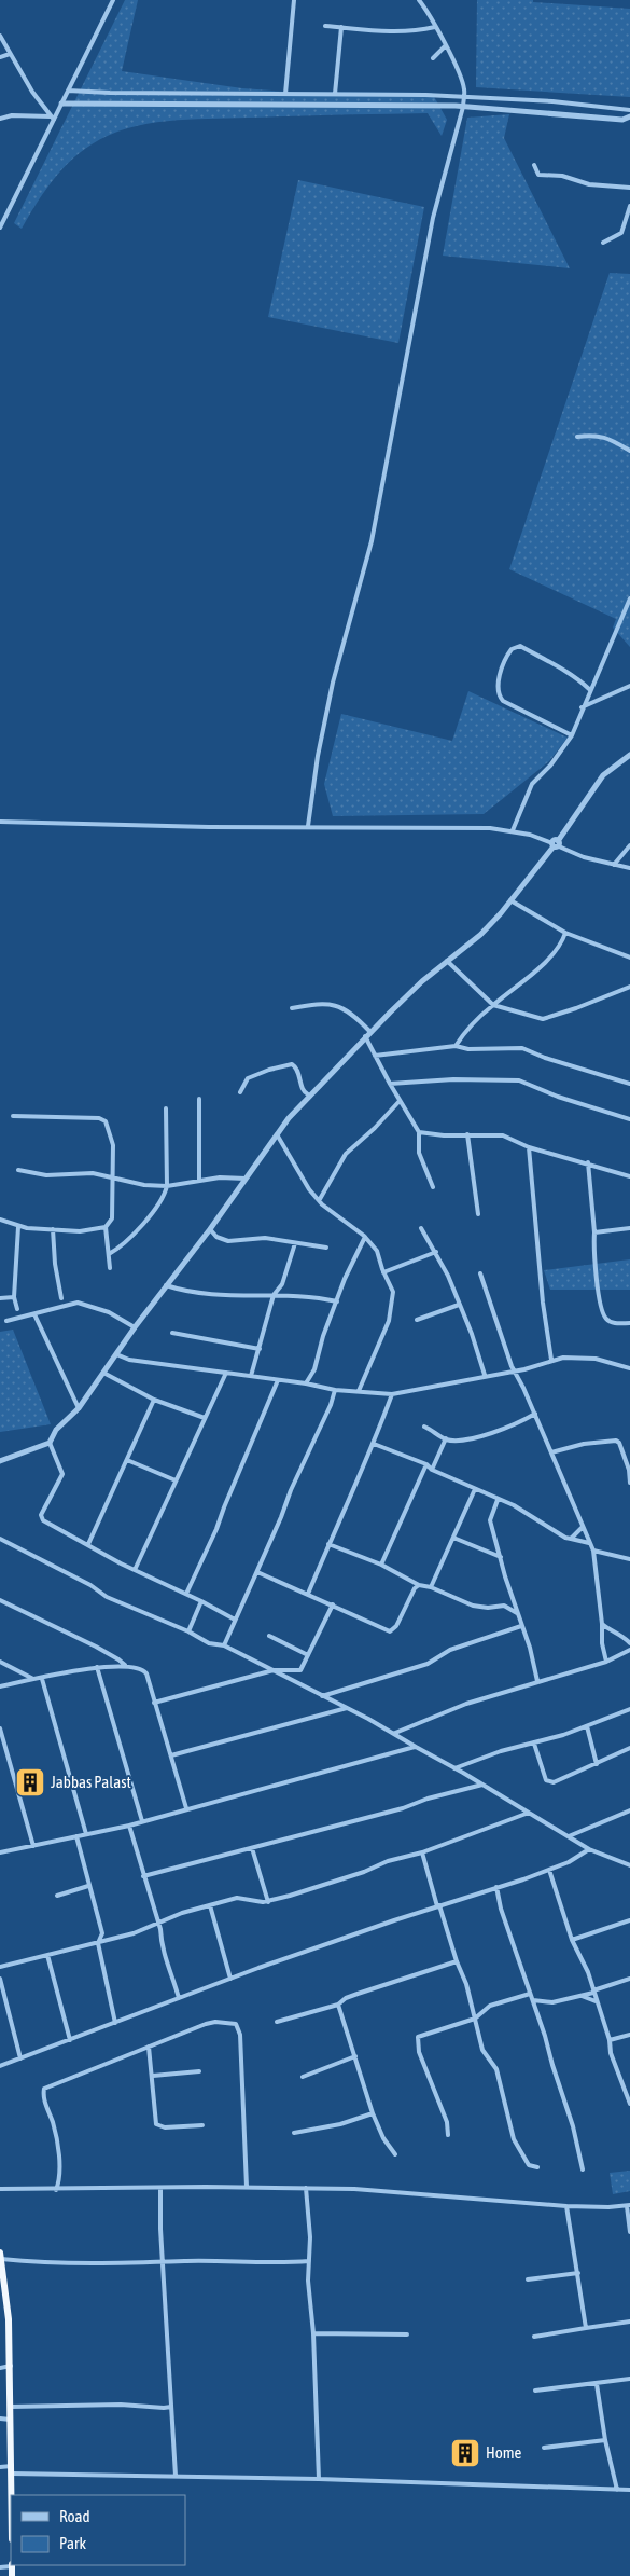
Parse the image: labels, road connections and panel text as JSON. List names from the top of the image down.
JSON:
{
  "places": {
    "building": ["Jabbas Palast", "Home"]
  },
  "legend": ["Road", "Park"]
}
